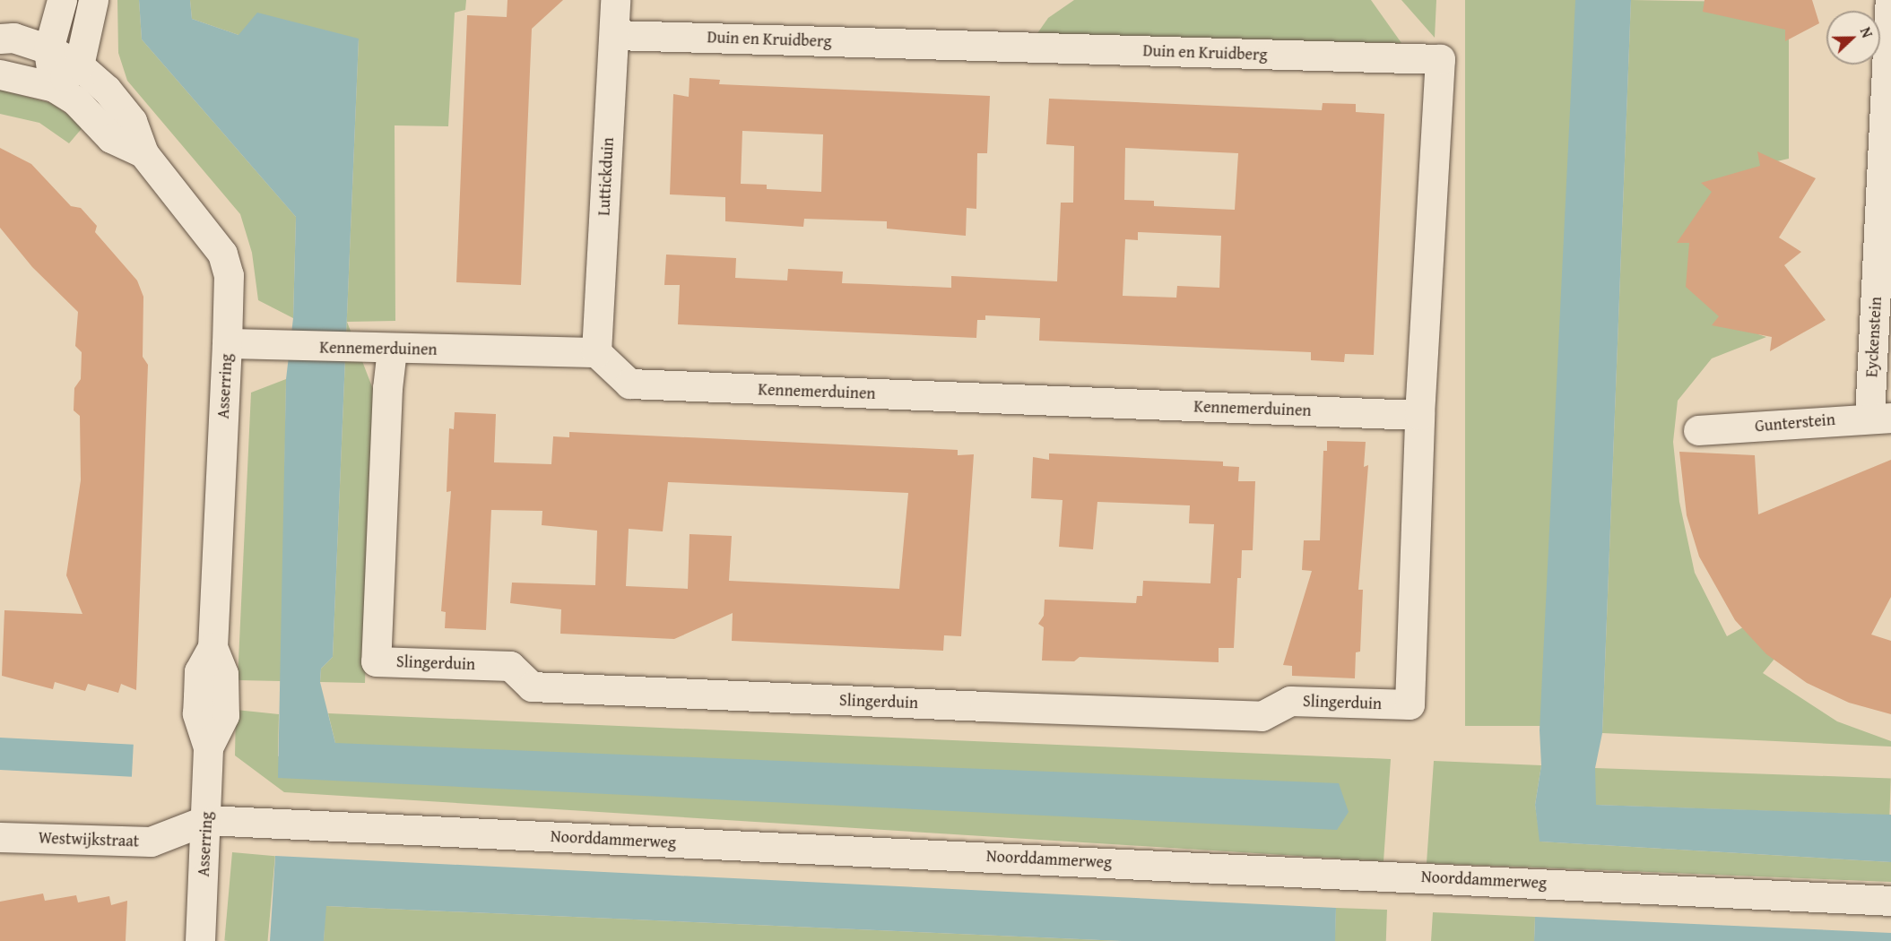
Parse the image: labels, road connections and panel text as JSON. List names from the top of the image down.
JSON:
{
  "streets": {
    "street": [
      "Duin en Kruidberg",
      "Luttickduin",
      "Eyckenstein",
      "Kennemerduinen",
      "Asserring",
      "Gunterstein",
      "Slingerduin",
      "Westwijkstraat",
      "Noorddammerweg"
    ]
  },
  "crossings": [
    ["Duin en Kruidberg", "Luttickduin"],
    ["Duin en Kruidberg", "Kennemerduinen"],
    ["Duin en Kruidberg", "Slingerduin"],
    ["Luttickduin", "Kennemerduinen"],
    ["Eyckenstein", "Gunterstein"],
    ["Kennemerduinen", "Asserring"],
    ["Kennemerduinen", "Slingerduin"],
    ["Asserring", "Westwijkstraat"],
    ["Asserring", "Noorddammerweg"],
    ["Westwijkstraat", "Noorddammerweg"]
  ],
  "north": "right"
}
